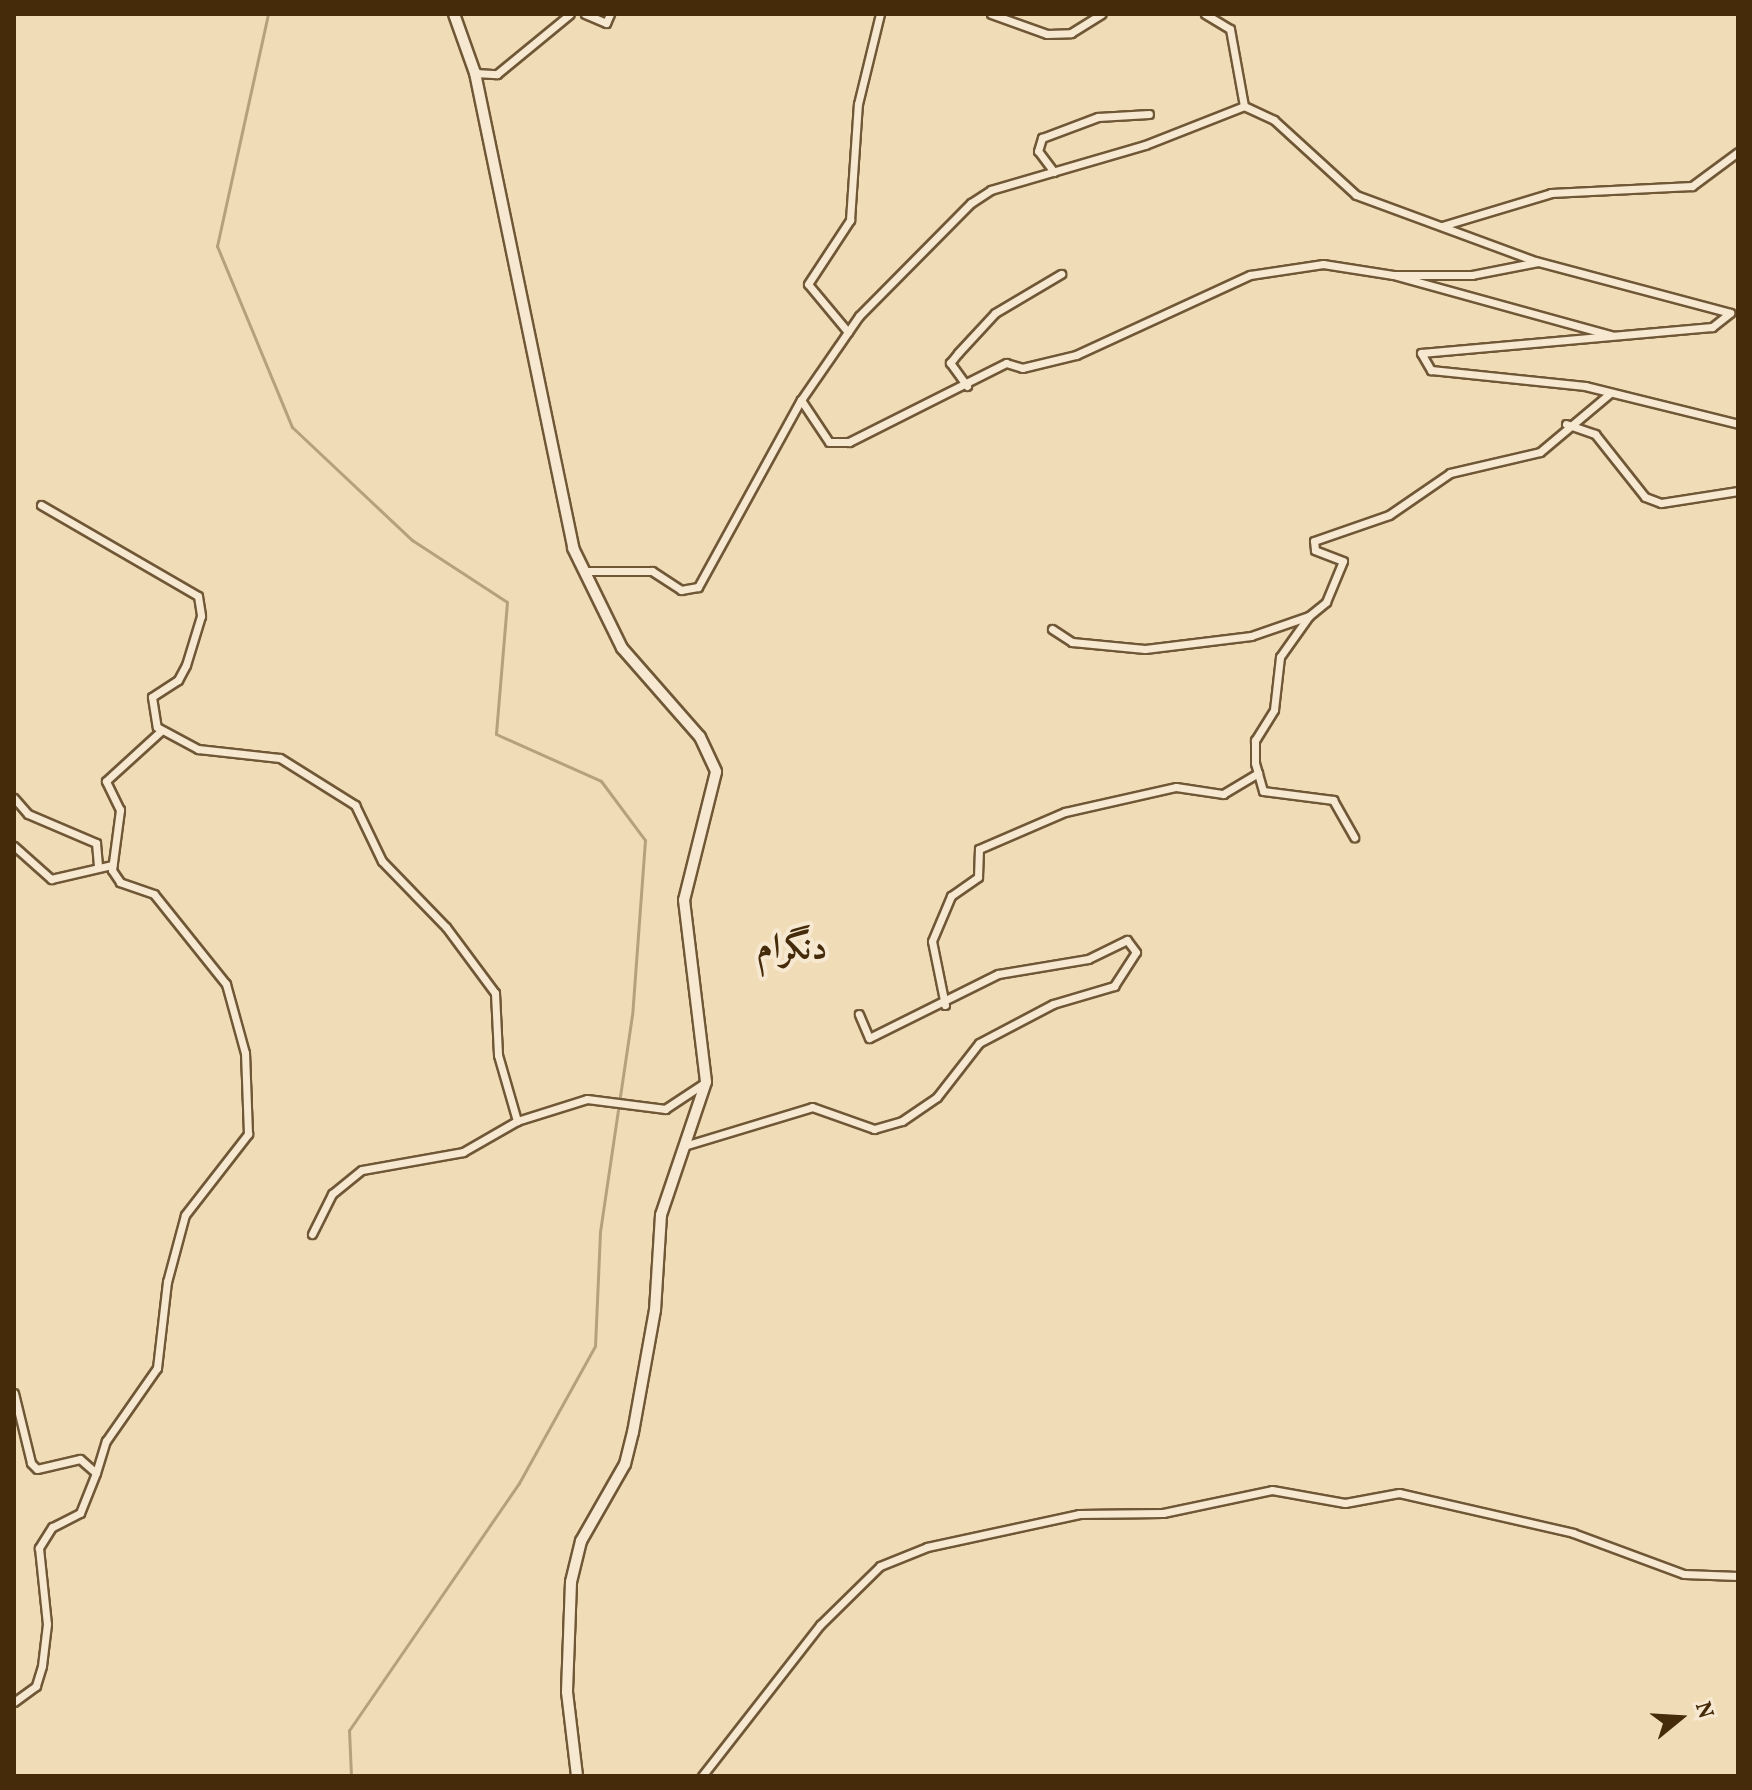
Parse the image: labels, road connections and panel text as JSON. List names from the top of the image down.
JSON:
{
  "districts": ["دنگرام"],
  "north": "right"
}
